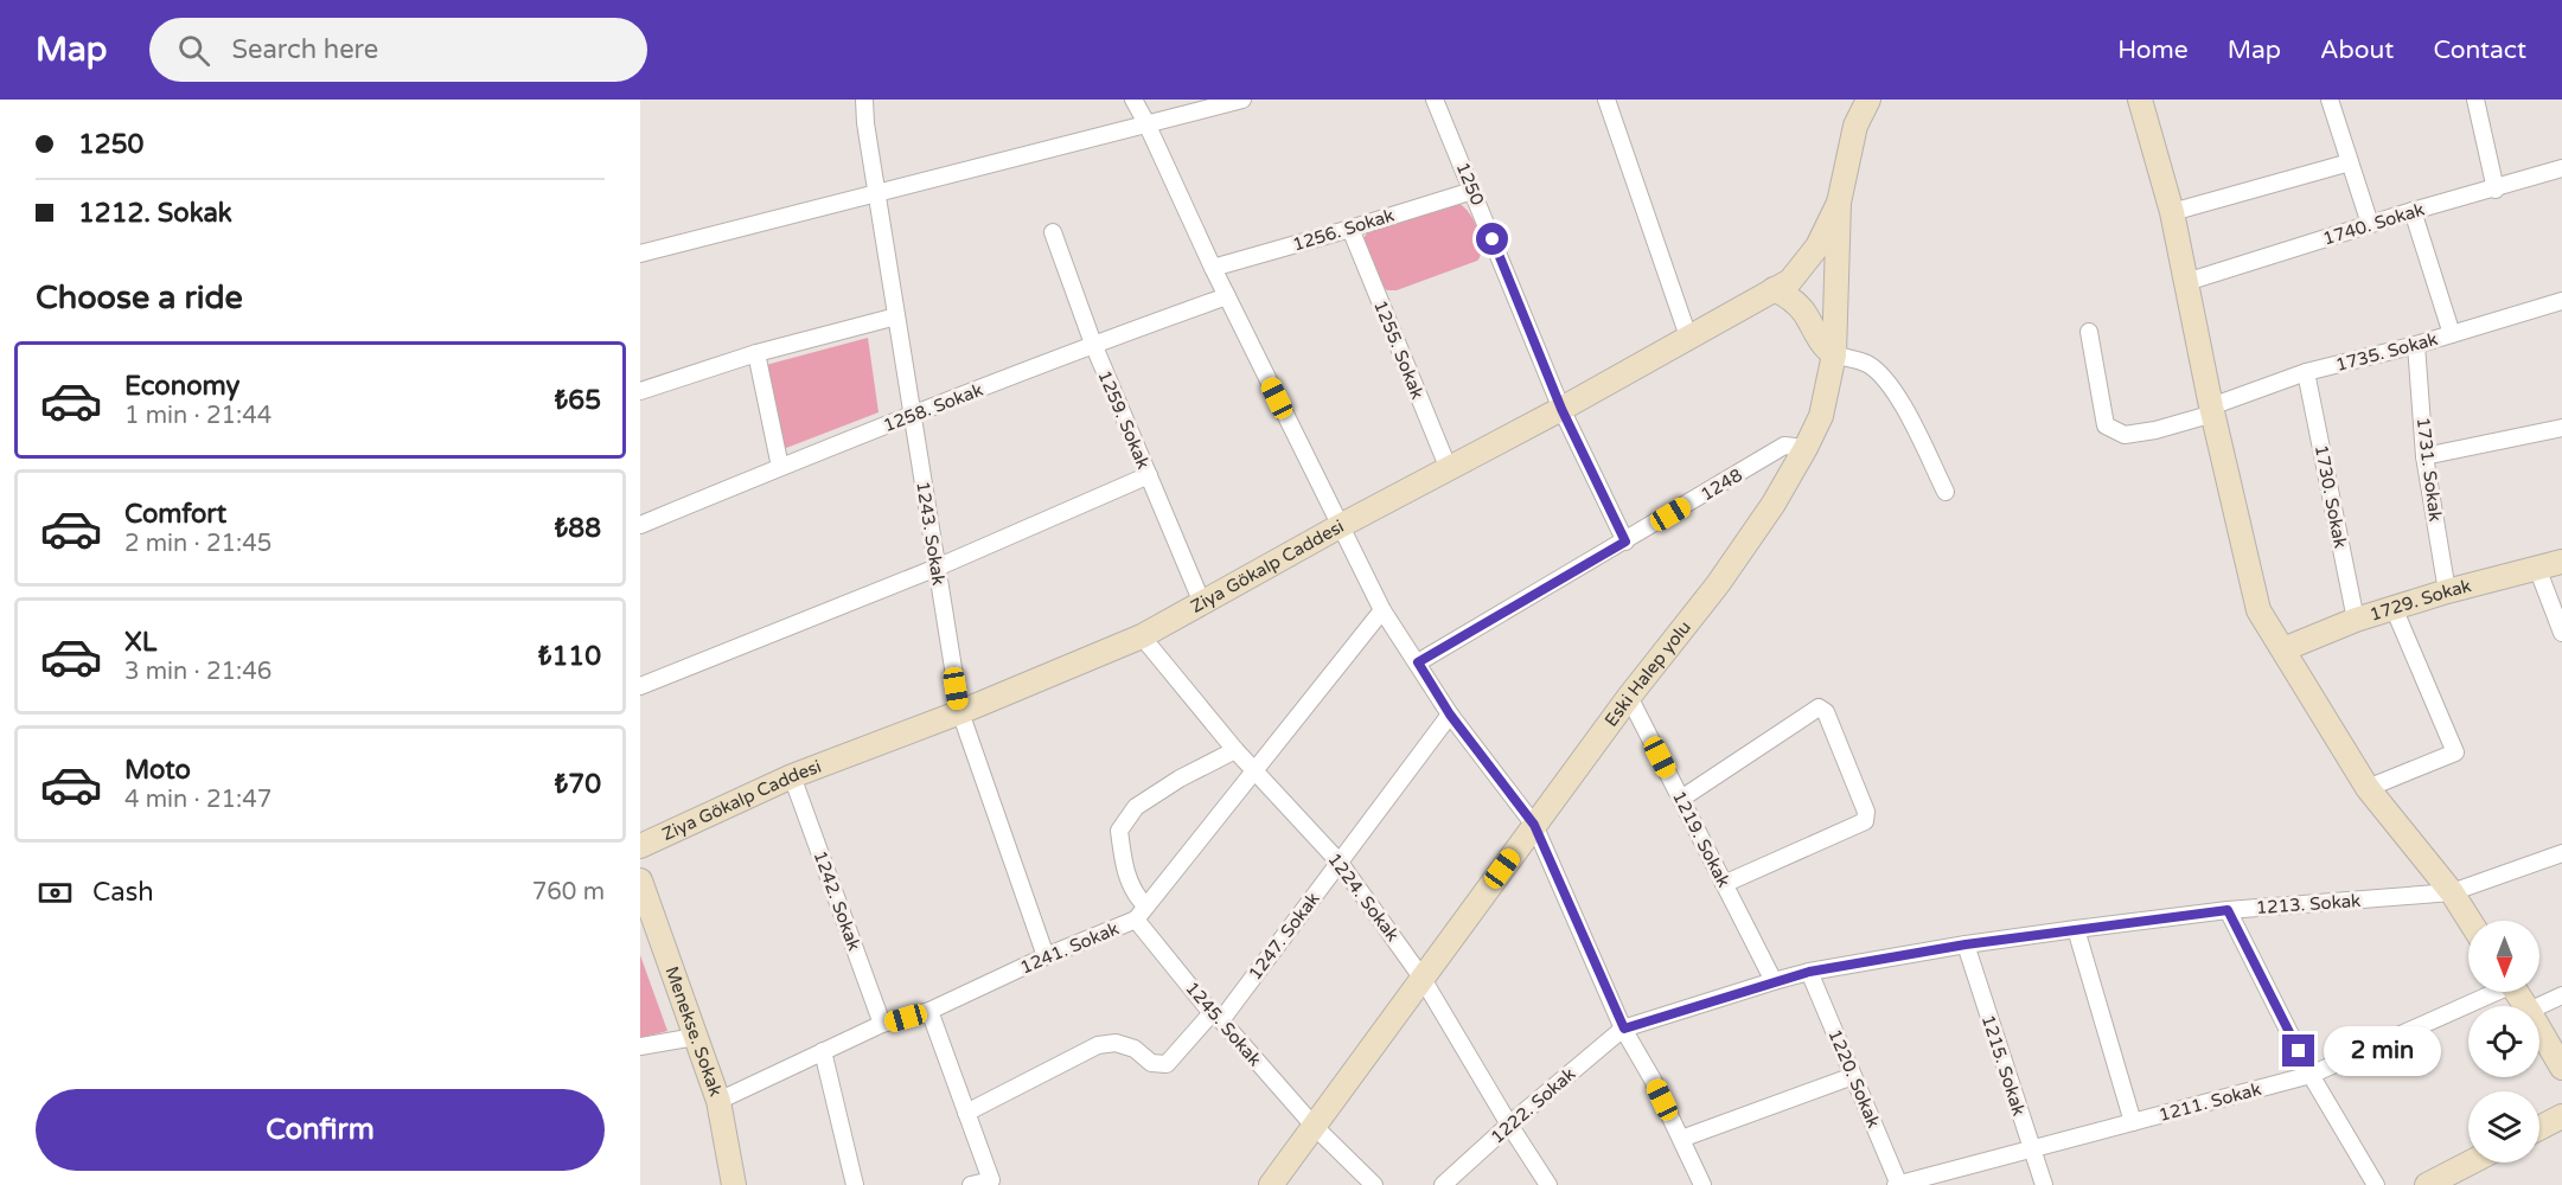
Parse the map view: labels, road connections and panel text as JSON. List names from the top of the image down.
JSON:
{
  "streets": {
    "street": [
      "1250",
      "1740. Sokak",
      "1256. Sokak",
      "1255. Sokak",
      "1735. Sokak",
      "1258. Sokak",
      "1259. Sokak",
      "1731. Sokak",
      "1248",
      "1730. Sokak",
      "1243. Sokak",
      "Ziya Gökalp Caddesi",
      "1729. Sokak",
      "Eski Halep yolu",
      "1219. Sokak",
      "1224. Sokak",
      "1242. Sokak",
      "1213. Sokak",
      "1247. Sokak",
      "1241. Sokak",
      "1245. Sokak",
      "Menekse. Sokak",
      "1215. Sokak",
      "1220. Sokak",
      "1211. Sokak",
      "1222. Sokak"
    ]
  },
  "crossings": [
    ["1250", "1256. Sokak"],
    ["1250", "1248"],
    ["1250", "Ziya Gökalp Caddesi"],
    ["1256. Sokak", "1255. Sokak"],
    ["1255. Sokak", "Ziya Gökalp Caddesi"],
    ["1735. Sokak", "1731. Sokak"],
    ["1735. Sokak", "1730. Sokak"],
    ["1258. Sokak", "1259. Sokak"],
    ["1258. Sokak", "1243. Sokak"],
    ["1259. Sokak", "Ziya Gökalp Caddesi"],
    ["1731. Sokak", "1729. Sokak"],
    ["1248", "Eski Halep yolu"],
    ["1730. Sokak", "1729. Sokak"],
    ["1243. Sokak", "Ziya Gökalp Caddesi"],
    ["1243. Sokak", "1241. Sokak"],
    ["Ziya Gökalp Caddesi", "Eski Halep yolu"],
    ["Ziya Gökalp Caddesi", "1224. Sokak"],
    ["Ziya Gökalp Caddesi", "1242. Sokak"],
    ["Eski Halep yolu", "1219. Sokak"],
    ["Eski Halep yolu", "1224. Sokak"],
    ["Eski Halep yolu", "1245. Sokak"],
    ["1219. Sokak", "1213. Sokak"],
    ["1224. Sokak", "1247. Sokak"],
    ["1224. Sokak", "1241. Sokak"],
    ["1224. Sokak", "1245. Sokak"],
    ["1224. Sokak", "1222. Sokak"],
    ["1242. Sokak", "1241. Sokak"],
    ["1213. Sokak", "1215. Sokak"],
    ["1213. Sokak", "1220. Sokak"],
    ["1213. Sokak", "1222. Sokak"],
    ["1247. Sokak", "1245. Sokak"],
    ["1241. Sokak", "1245. Sokak"],
    ["1241. Sokak", "Menekse. Sokak"],
    ["1215. Sokak", "1211. Sokak"],
    ["1220. Sokak", "1211. Sokak"]
  ],
  "north": "bottom",
  "page": {
    "header": "Map",
    "search": "Search here",
    "nav": [
      "Home",
      "Map",
      "About",
      "Contact"
    ],
    "banner": ["1250", "1212. Sokak"],
    "heading": "Choose a ride",
    "list": [
      {
        "name": "Economy",
        "note": "1 min · 21:44",
        "value": "₺65"
      },
      {
        "name": "Comfort",
        "note": "2 min · 21:45",
        "value": "₺88"
      },
      {
        "name": "XL",
        "note": "3 min · 21:46",
        "value": "₺110"
      },
      {
        "name": "Moto",
        "note": "4 min · 21:47",
        "value": "₺70"
      }
    ],
    "pay": ["Cash", "760 m"],
    "bubble": "2 min",
    "buttons": "Confirm"
  }
}
